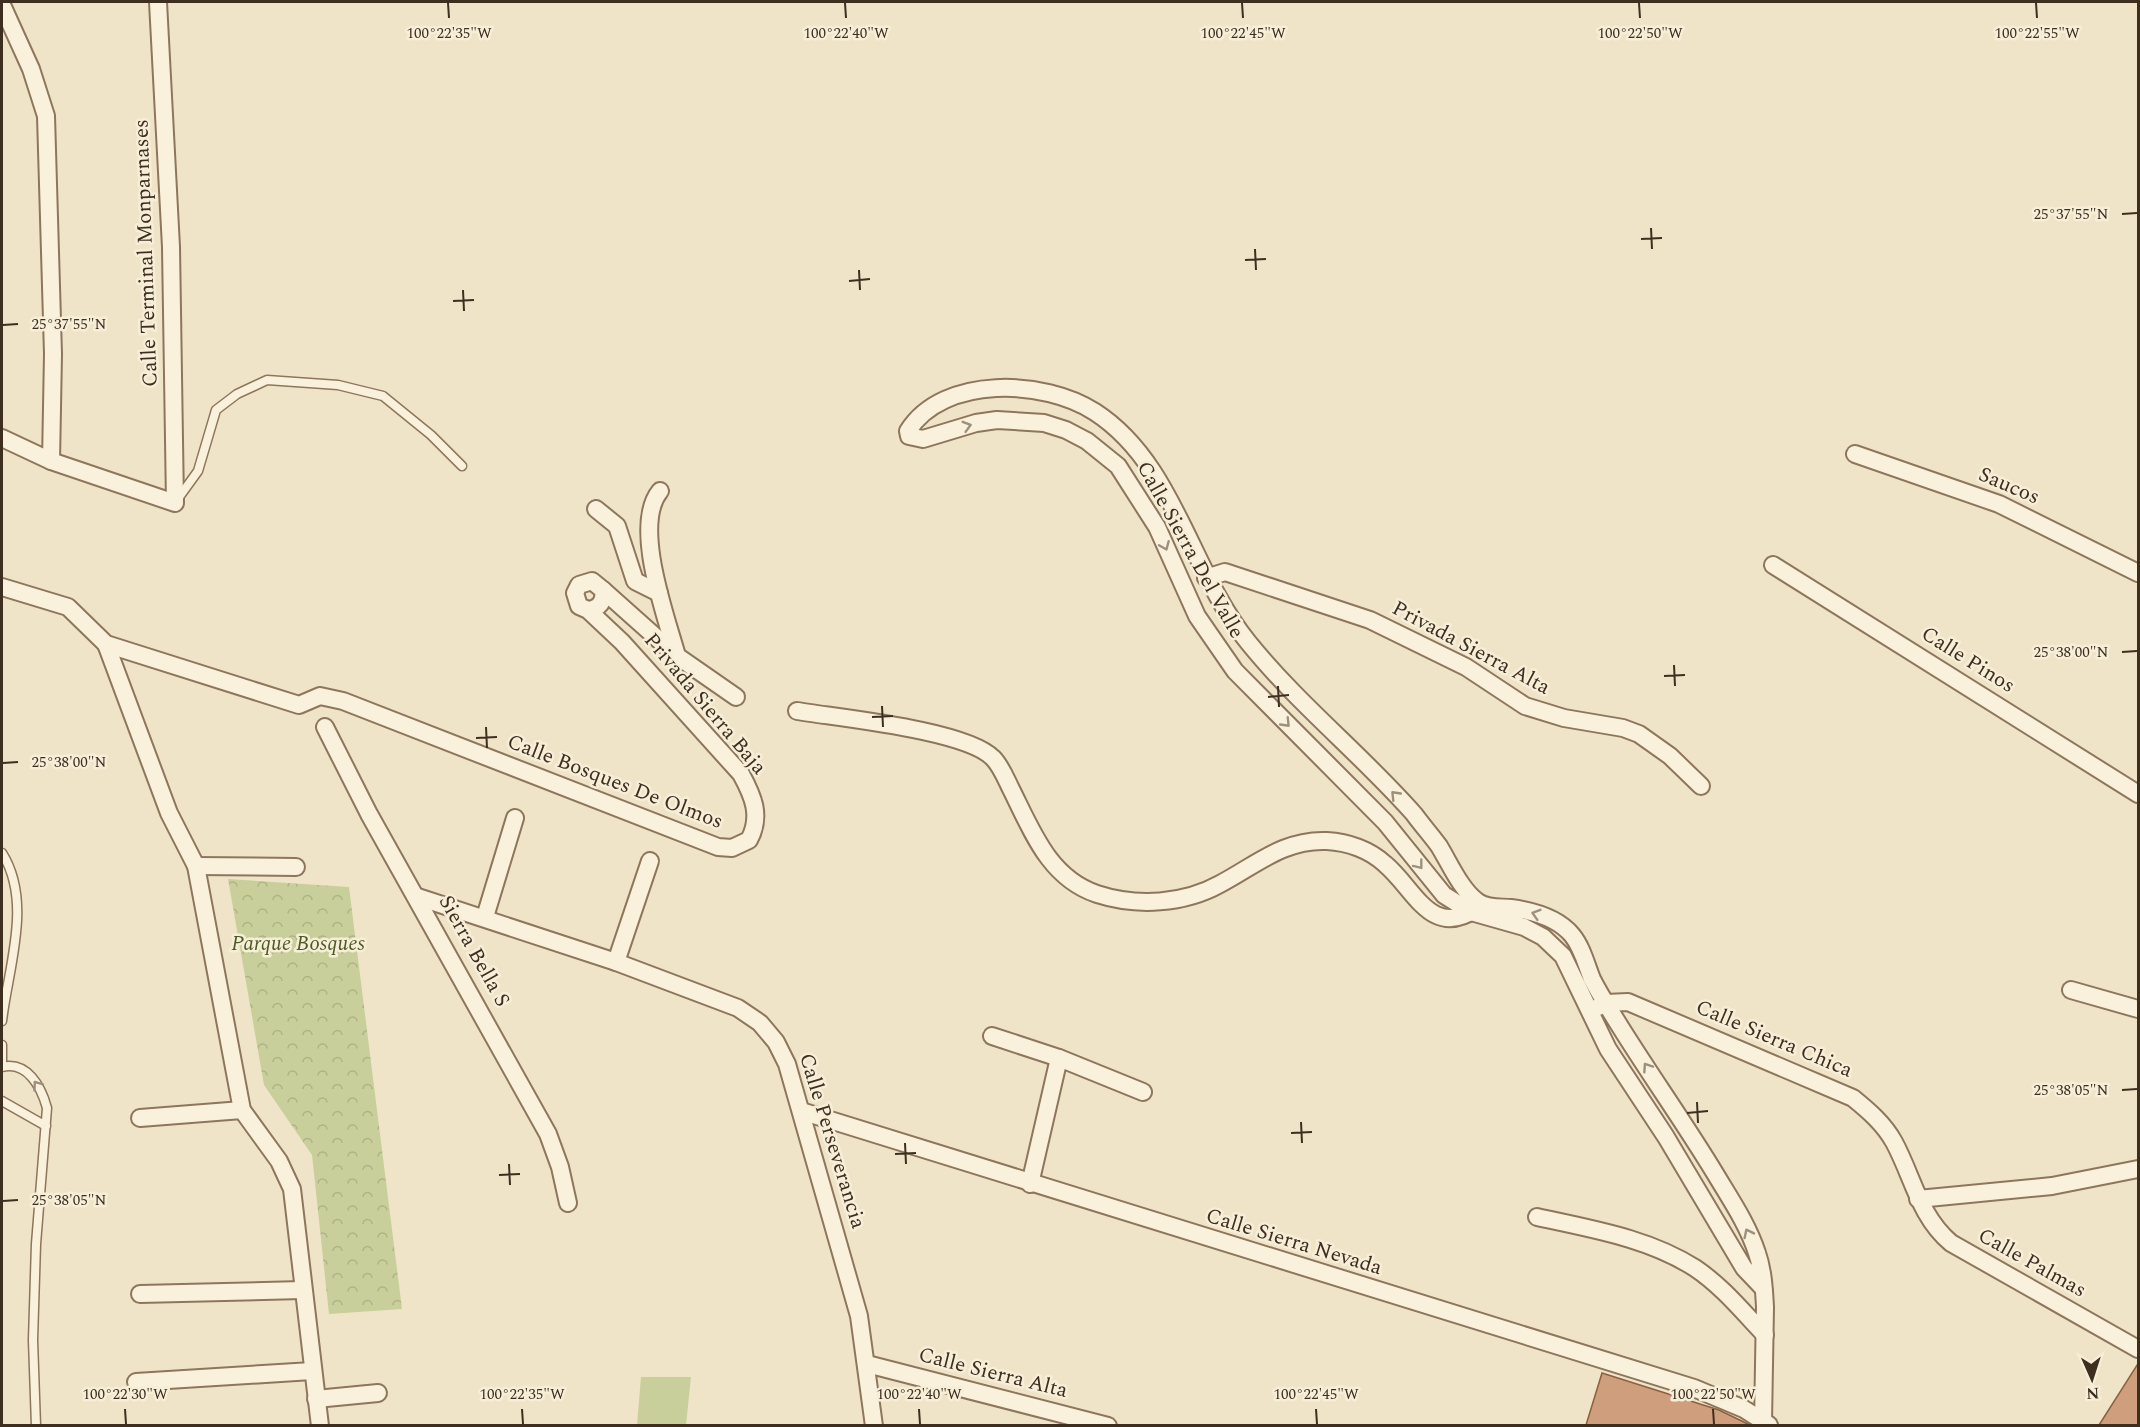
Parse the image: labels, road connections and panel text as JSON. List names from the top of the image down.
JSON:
{
  "streets": {
    "street": [
      "Calle Terminal Monparnases",
      "Saucos",
      "Calle Sierra Del Valle",
      "Privada Sierra Alta",
      "Calle Pinos",
      "Privada Sierra Baja",
      "Calle Bosques De Olmos",
      "Sierra Bella S",
      "Calle Sierra Chica",
      "Calle Perseverancia",
      "Calle Sierra Nevada",
      "Calle Palmas",
      "Calle Sierra Alta"
    ]
  },
  "crossings": [
    ["Calle Sierra Del Valle", "Privada Sierra Alta"],
    ["Calle Sierra Del Valle", "Calle Sierra Chica"],
    ["Calle Sierra Del Valle", "Calle Sierra Nevada"],
    ["Privada Sierra Baja", "Calle Bosques De Olmos"],
    ["Sierra Bella S", "Calle Perseverancia"],
    ["Calle Sierra Chica", "Calle Palmas"],
    ["Calle Perseverancia", "Calle Sierra Nevada"],
    ["Calle Perseverancia", "Calle Sierra Alta"]
  ],
  "parks": ["Parque Bosques"],
  "north": "bottom",
  "coordinates": [
    "100°22'35\"W",
    "100°22'40\"W",
    "100°22'45\"W",
    "100°22'50\"W",
    "100°22'55\"W",
    "25°37'55\"N",
    "25°38'00\"N",
    "25°38'05\"N",
    "100°22'30\"W"
  ]
}
